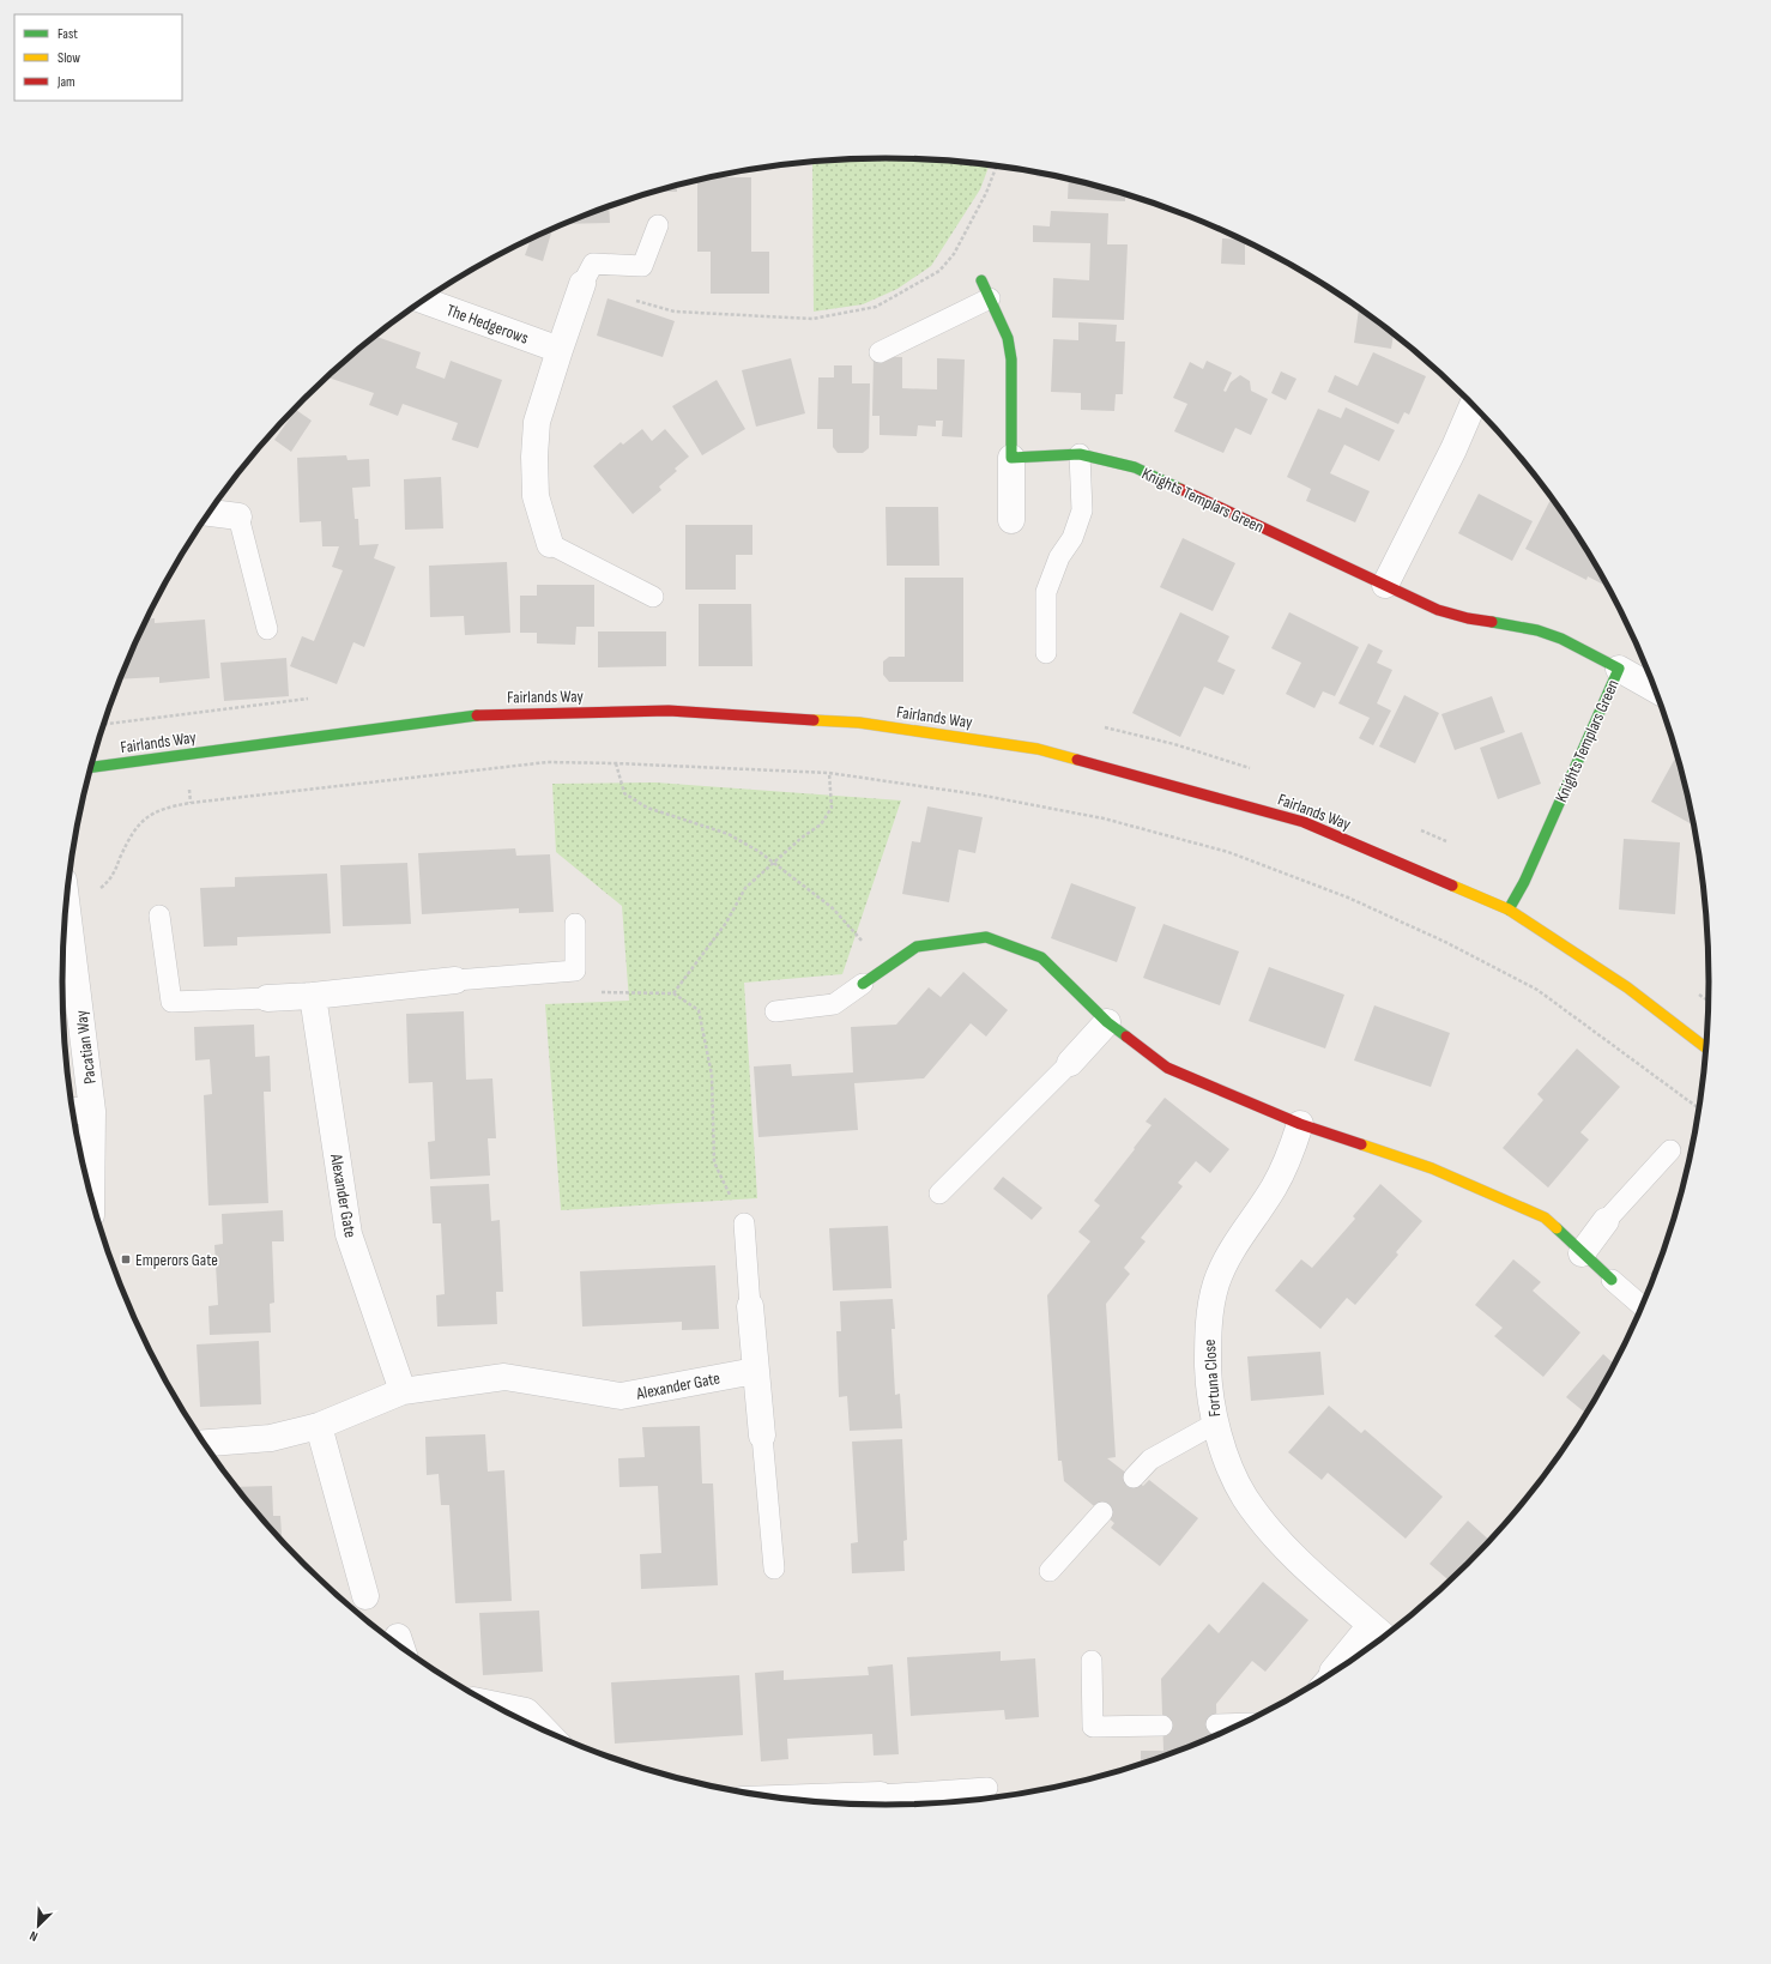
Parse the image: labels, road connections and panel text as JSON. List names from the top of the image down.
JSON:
{
  "streets": {
    "street": [
      "The Hedgerows",
      "Knights Templars Green",
      "Fairlands Way",
      "Pacatian Way",
      "Alexander Gate",
      "Fortuna Close"
    ]
  },
  "crossings": [
    ["Knights Templars Green", "Fairlands Way"]
  ],
  "places": {
    "transit": ["Emperors Gate"]
  },
  "legend": ["Fast", "Slow", "Jam"],
  "north": "bottom left"
}
